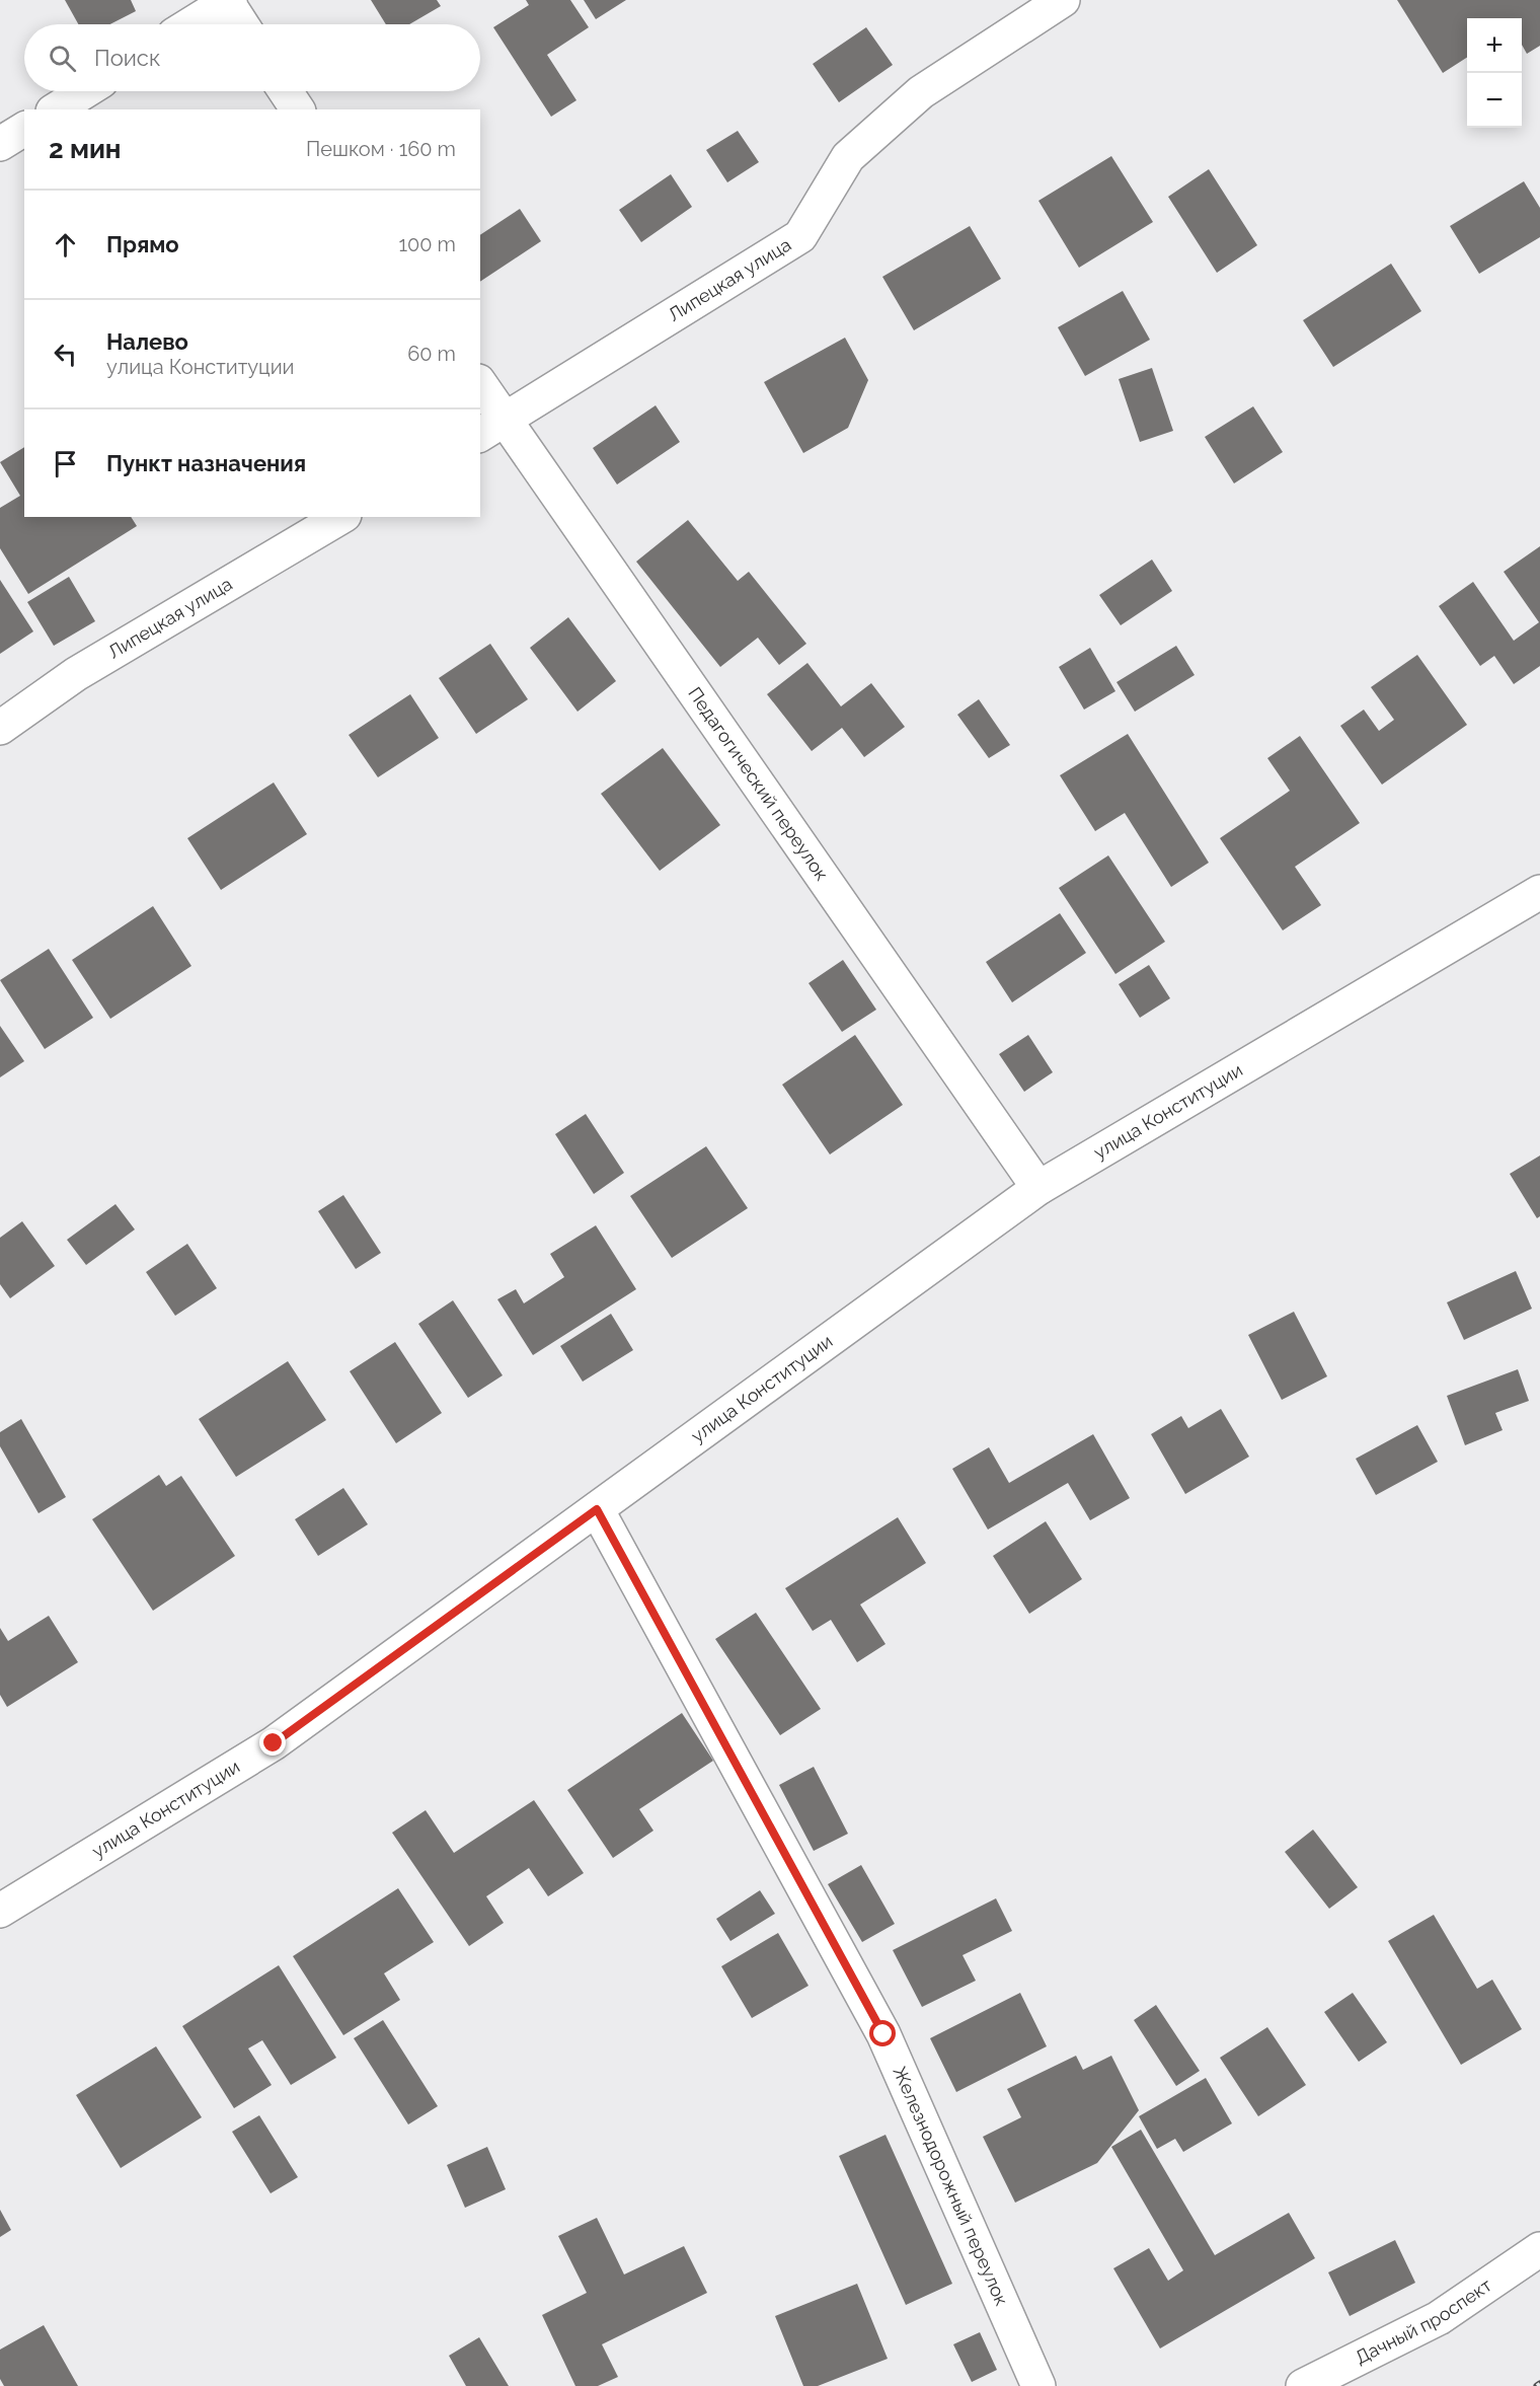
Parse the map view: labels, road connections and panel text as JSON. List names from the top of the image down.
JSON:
{
  "streets": {
    "street": [
      "Липецкая улица",
      "Педагогический переулок",
      "улица Конституции",
      "Железнодорожный переулок",
      "Дачный проспект"
    ]
  },
  "crossings": [
    ["Липецкая улица", "Педагогический переулок"],
    ["Педагогический переулок", "улица Конституции"],
    ["улица Конституции", "Железнодорожный переулок"]
  ],
  "page": {
    "map_buttons": ["+", "−"],
    "search": "Поиск",
    "heading": ["2 мин", "Пешком · 160 m"],
    "list": [
      ["Прямо", "100 m"],
      ["Налево", "улица Конституции", "60 m"],
      "Пункт назначения"
    ]
  }
}
